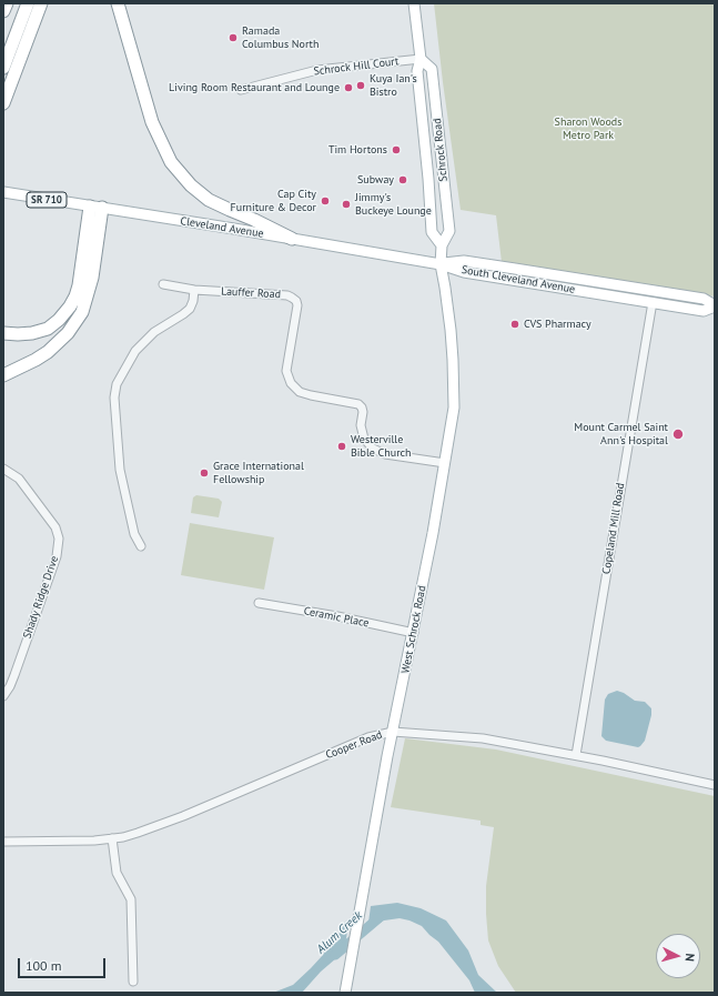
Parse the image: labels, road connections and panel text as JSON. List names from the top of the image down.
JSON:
{
  "streets": {
    "main road": [
      "Schrock Road",
      "SR 710",
      "Cleveland Avenue",
      "South Cleveland Avenue",
      "West Schrock Road"
    ],
    "street": [
      "Schrock Hill Court",
      "Lauffer Road",
      "Copeland Mill Road",
      "Shady Ridge Drive",
      "Ceramic Place",
      "Cooper Road"
    ]
  },
  "crossings": [
    ["Schrock Hill Court", "Schrock Road"],
    ["Schrock Road", "Cleveland Avenue"],
    ["Schrock Road", "South Cleveland Avenue"],
    ["Schrock Road", "West Schrock Road"],
    ["Cleveland Avenue", "South Cleveland Avenue"],
    ["Cleveland Avenue", "West Schrock Road"],
    ["South Cleveland Avenue", "Copeland Mill Road"],
    ["South Cleveland Avenue", "West Schrock Road"],
    ["Lauffer Road", "West Schrock Road"],
    ["Copeland Mill Road", "Cooper Road"],
    ["Ceramic Place", "West Schrock Road"],
    ["West Schrock Road", "Cooper Road"]
  ],
  "water": ["Alum Creek"],
  "parks": ["Sharon Woods Metro Park"],
  "places": [
    "Ramada Columbus North",
    "Kuya Ian's Bistro",
    "Living Room Restaurant and Lounge",
    "Tim Hortons",
    "Subway",
    "Cap City Furniture & Decor",
    "Jimmy's Buckeye Lounge",
    "CVS Pharmacy",
    "Mount Carmel Saint Ann's Hospital",
    "Westerville Bible Church",
    "Grace International Fellowship"
  ],
  "scale_bar": "100 m",
  "north": "right"
}
